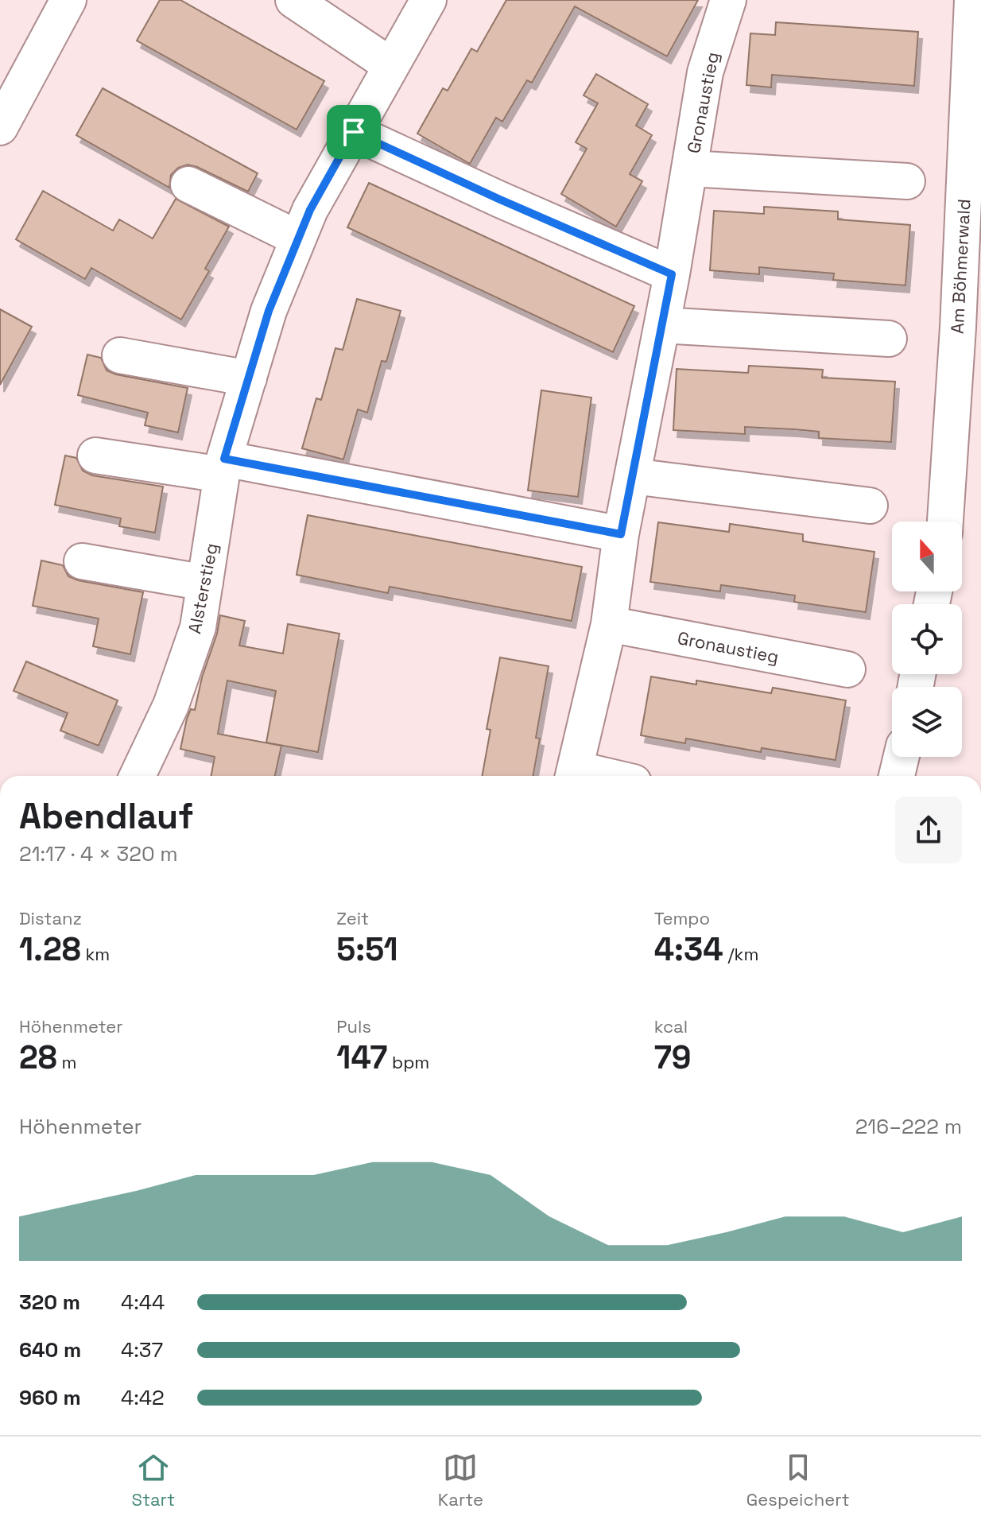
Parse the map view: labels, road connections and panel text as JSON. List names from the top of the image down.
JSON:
{
  "streets": {
    "street": ["Gronaustieg", "Am Böhmerwald", "Alsterstieg"]
  },
  "north": "top",
  "page": {
    "heading": ["Abendlauf", "21:17 · 4 × 320 m"],
    "stats": [
      ["Distanz", "1.28 km"],
      ["Zeit", "5:51"],
      ["Tempo", "4:34 /km"],
      ["Höhenmeter", "28 m"],
      ["Puls", "147 bpm"],
      ["kcal", "79"]
    ],
    "chart": ["Höhenmeter", "216–222 m"],
    "list": [
      {
        "name": "320 m",
        "note": "4:44"
      },
      {
        "name": "640 m",
        "note": "4:37"
      },
      {
        "name": "960 m",
        "note": "4:42"
      }
    ],
    "tabs": ["Start", "Karte", "Gespeichert"]
  }
}
